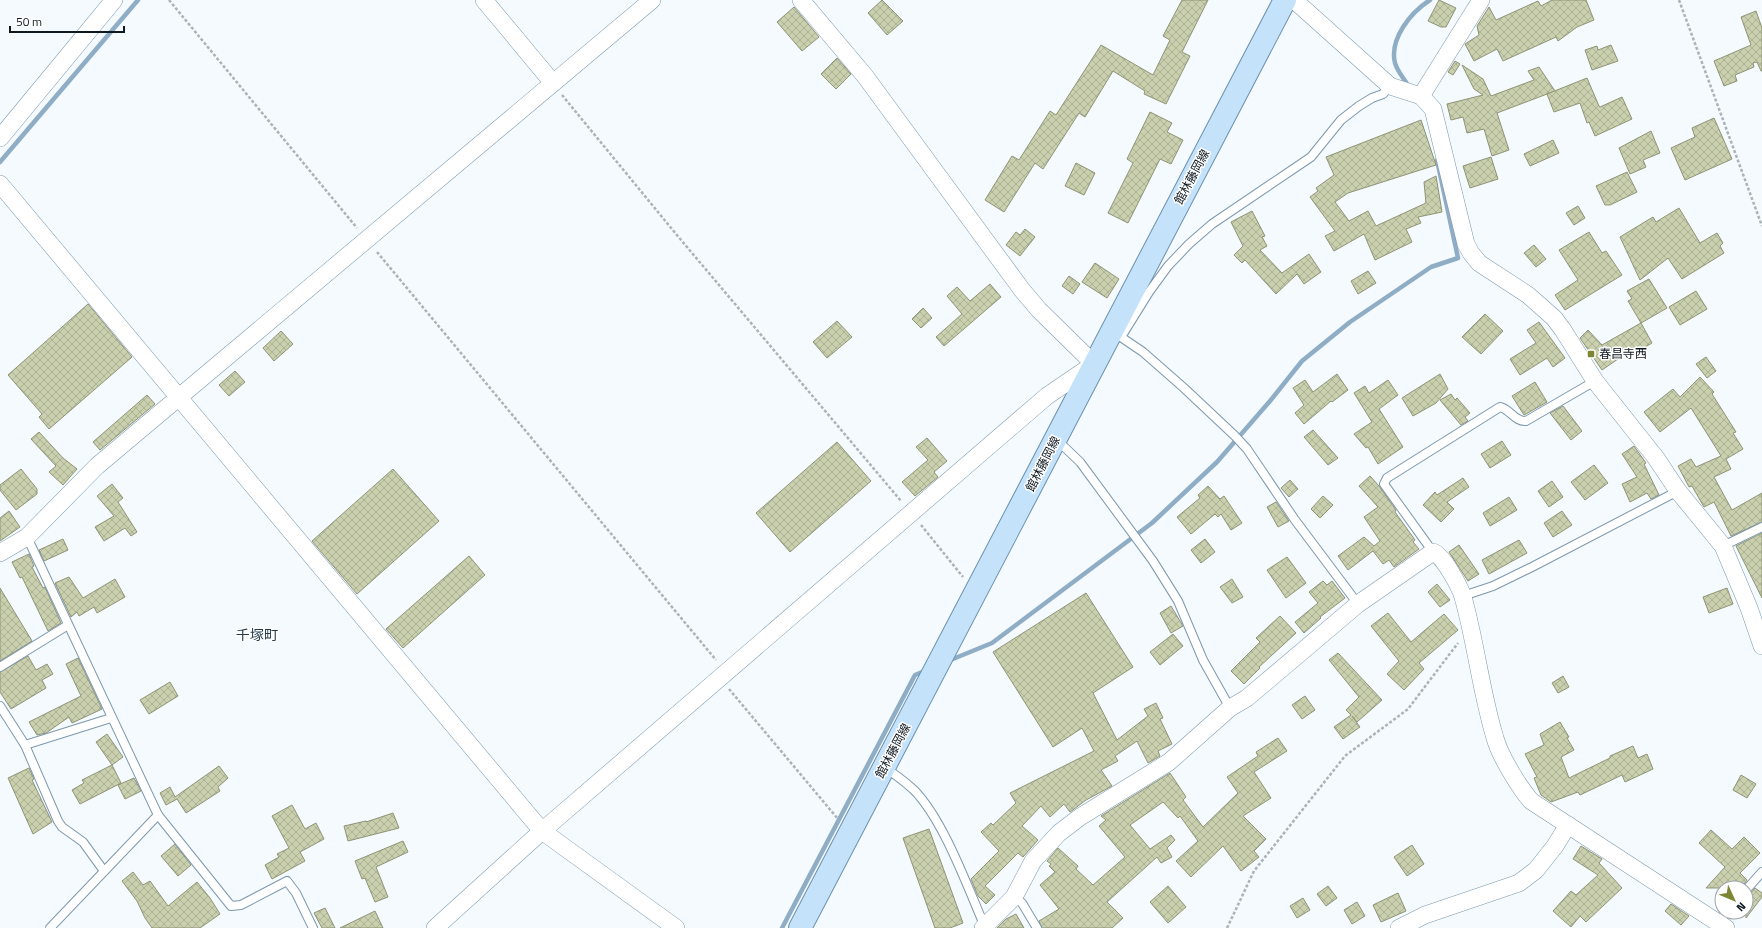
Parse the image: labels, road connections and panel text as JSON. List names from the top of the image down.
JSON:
{
  "streets": {
    "main road": ["館林藤岡線"]
  },
  "districts": ["千塚町"],
  "places": {
    "transit": ["春昌寺西"]
  },
  "scale_bar": "50 m",
  "north": "bottom right"
}
